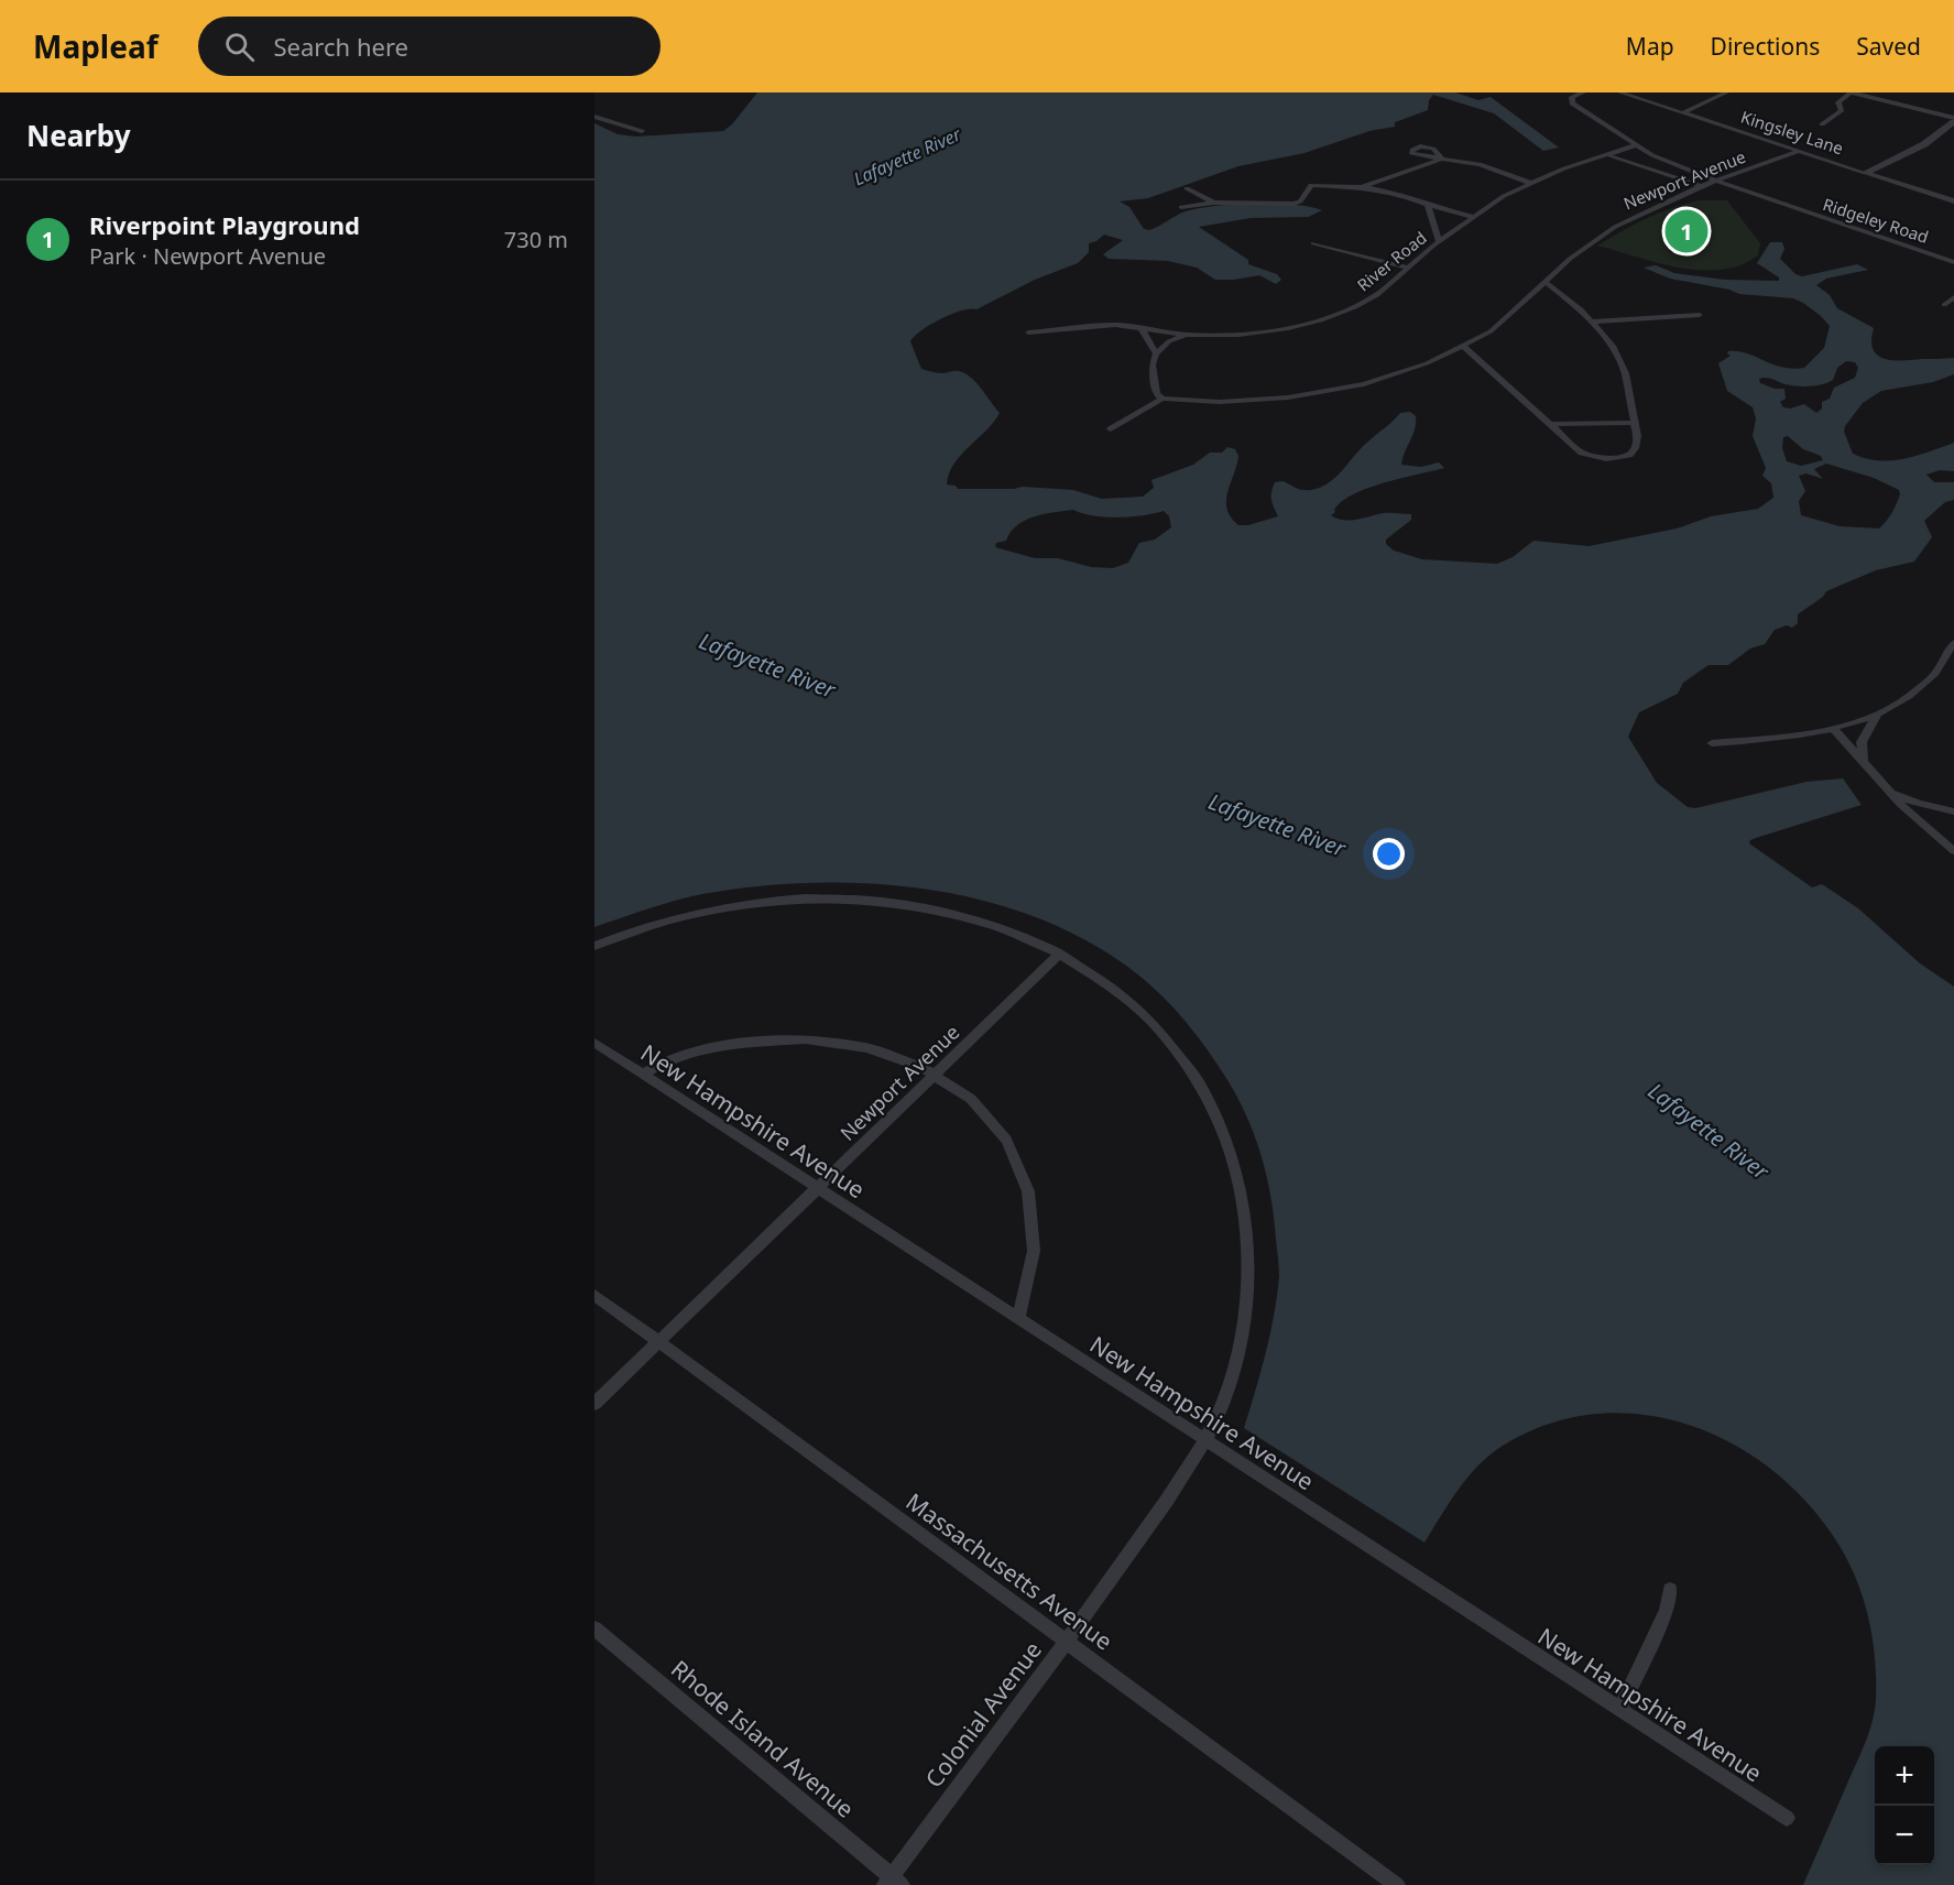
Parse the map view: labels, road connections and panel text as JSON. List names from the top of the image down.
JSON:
{
  "streets": {
    "street": [
      "Kingsley Lane",
      "Newport Avenue",
      "Ridgeley Road",
      "River Road",
      "New Hampshire Avenue",
      "Massachusetts Avenue",
      "Colonial Avenue",
      "Rhode Island Avenue"
    ]
  },
  "crossings": [
    ["Kingsley Lane", "Newport Avenue"],
    ["Newport Avenue", "Ridgeley Road"],
    ["Newport Avenue", "New Hampshire Avenue"],
    ["Newport Avenue", "Massachusetts Avenue"],
    ["Newport Avenue", "Colonial Avenue"],
    ["Ridgeley Road", "River Road"],
    ["New Hampshire Avenue", "Colonial Avenue"],
    ["Massachusetts Avenue", "Colonial Avenue"],
    ["Colonial Avenue", "Rhode Island Avenue"]
  ],
  "water": ["Lafayette River"],
  "page": {
    "header": "Mapleaf",
    "search": "Search here",
    "nav": ["Map", "Directions", "Saved"],
    "heading": "Nearby",
    "list": [
      {
        "mark": "1",
        "name": "Riverpoint Playground",
        "note": "Park · Newport Avenue",
        "value": "730 m"
      }
    ],
    "pins": "1",
    "map_buttons": ["+", "−"]
  }
}
